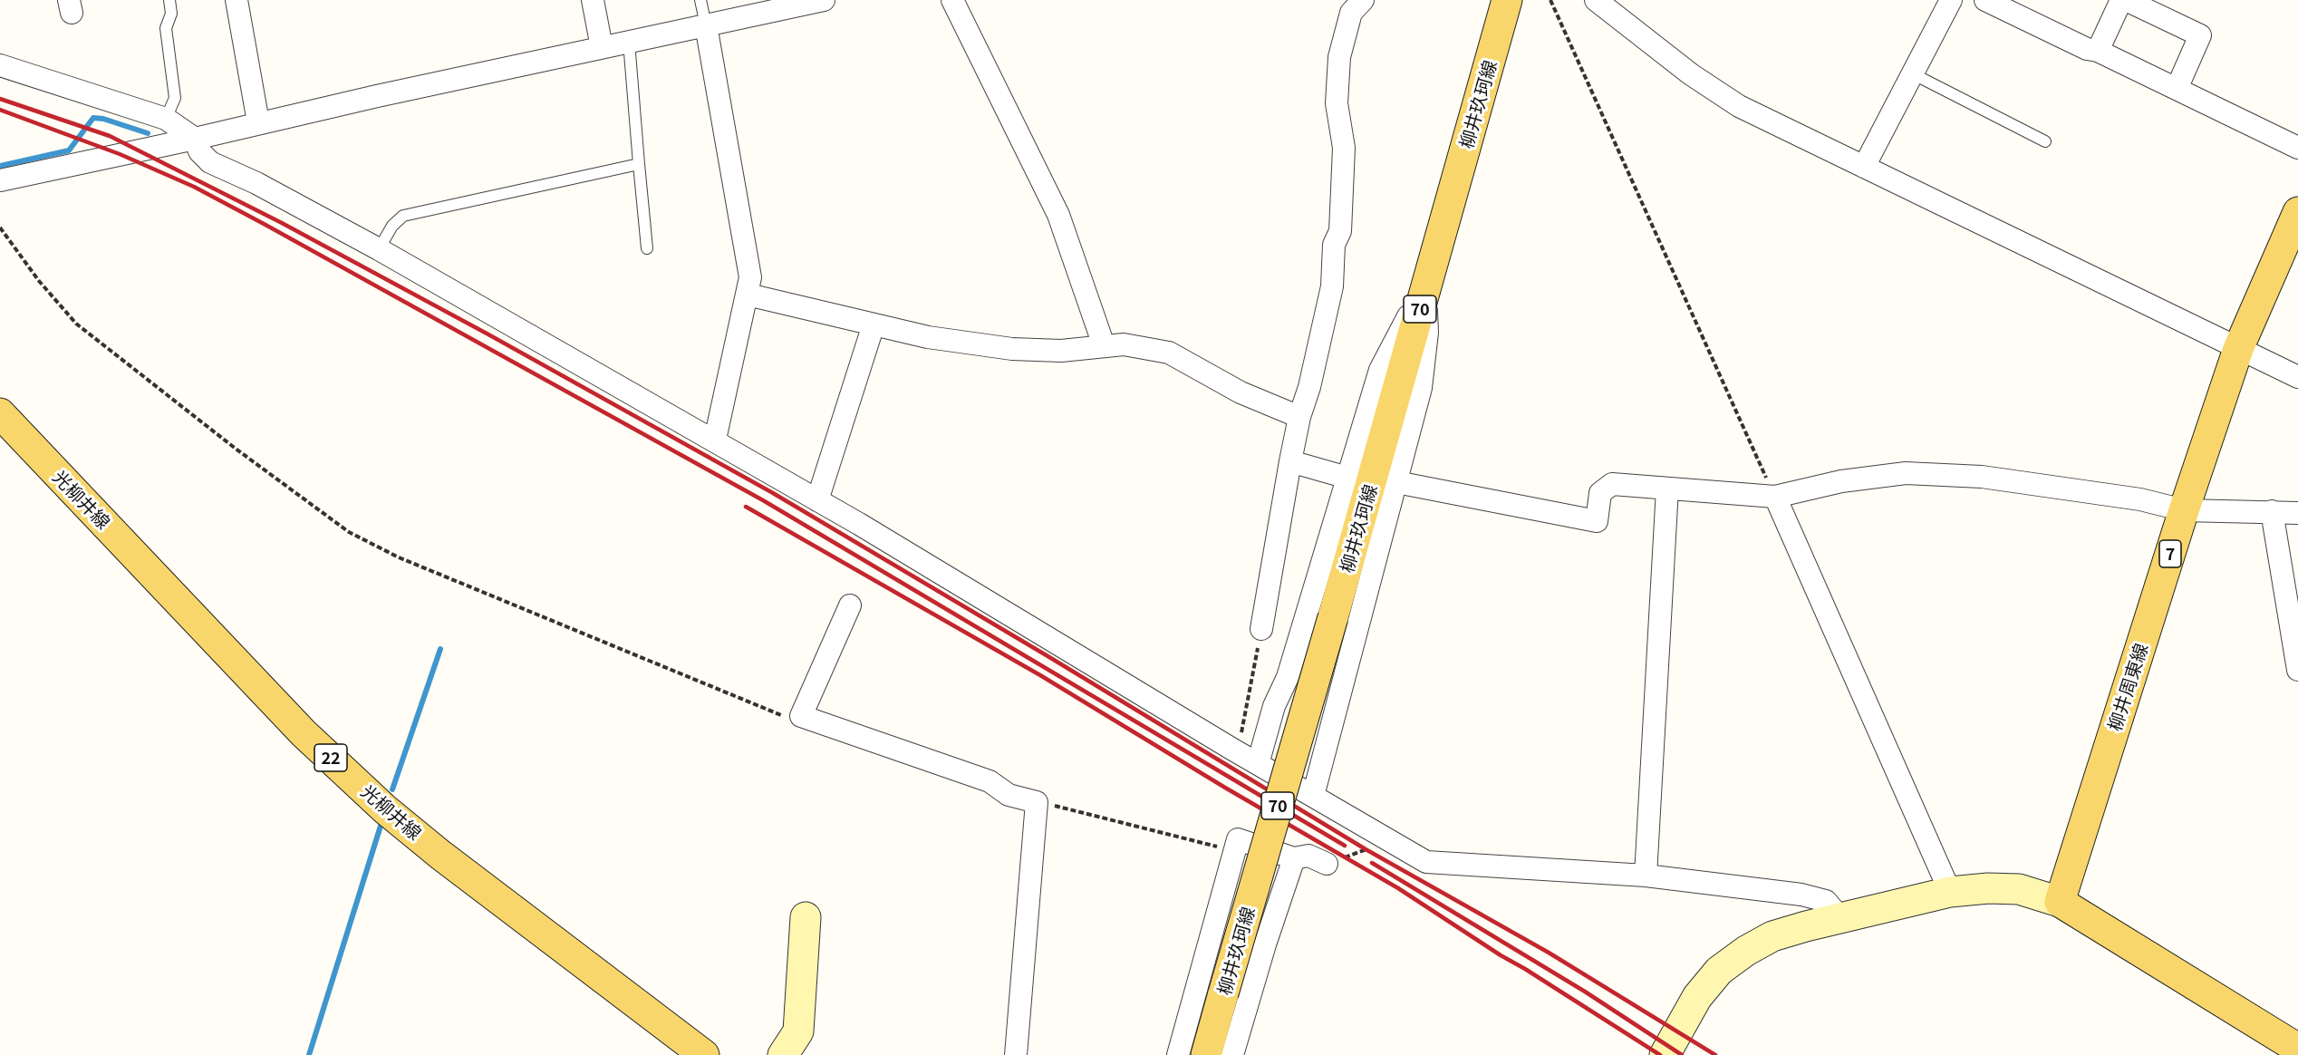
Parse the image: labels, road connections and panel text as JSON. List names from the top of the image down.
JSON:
{
  "streets": {
    "main road": [
      "柳井玖珂線",
      "70",
      "光柳井線",
      "7",
      "柳井周東線",
      "22"
    ]
  }
}
